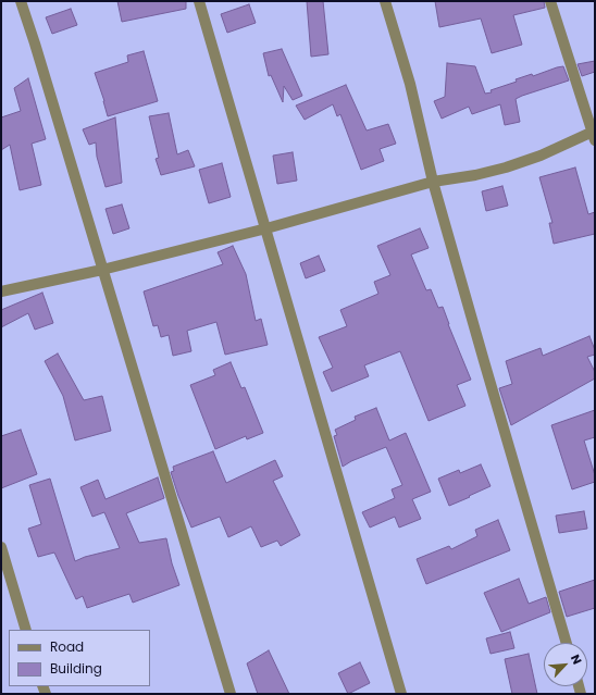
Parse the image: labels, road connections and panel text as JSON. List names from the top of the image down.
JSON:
{
  "legend": ["Road", "Building"],
  "north": "top right"
}
